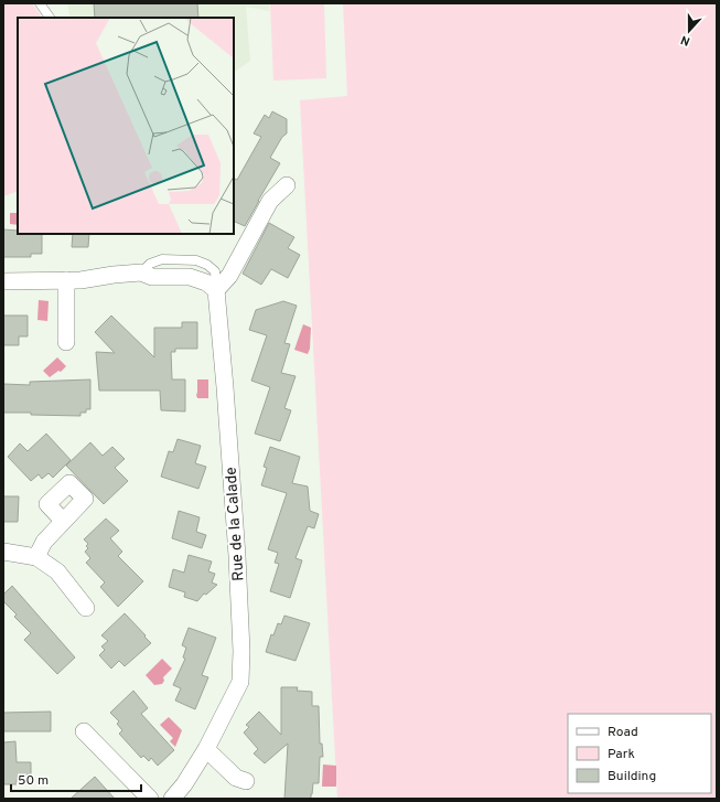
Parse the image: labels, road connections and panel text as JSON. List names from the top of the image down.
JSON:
{
  "streets": {
    "street": ["Rue de la Calade"]
  },
  "legend": ["Road", "Park", "Building"],
  "scale_bar": "50 m",
  "north": "bottom"
}
